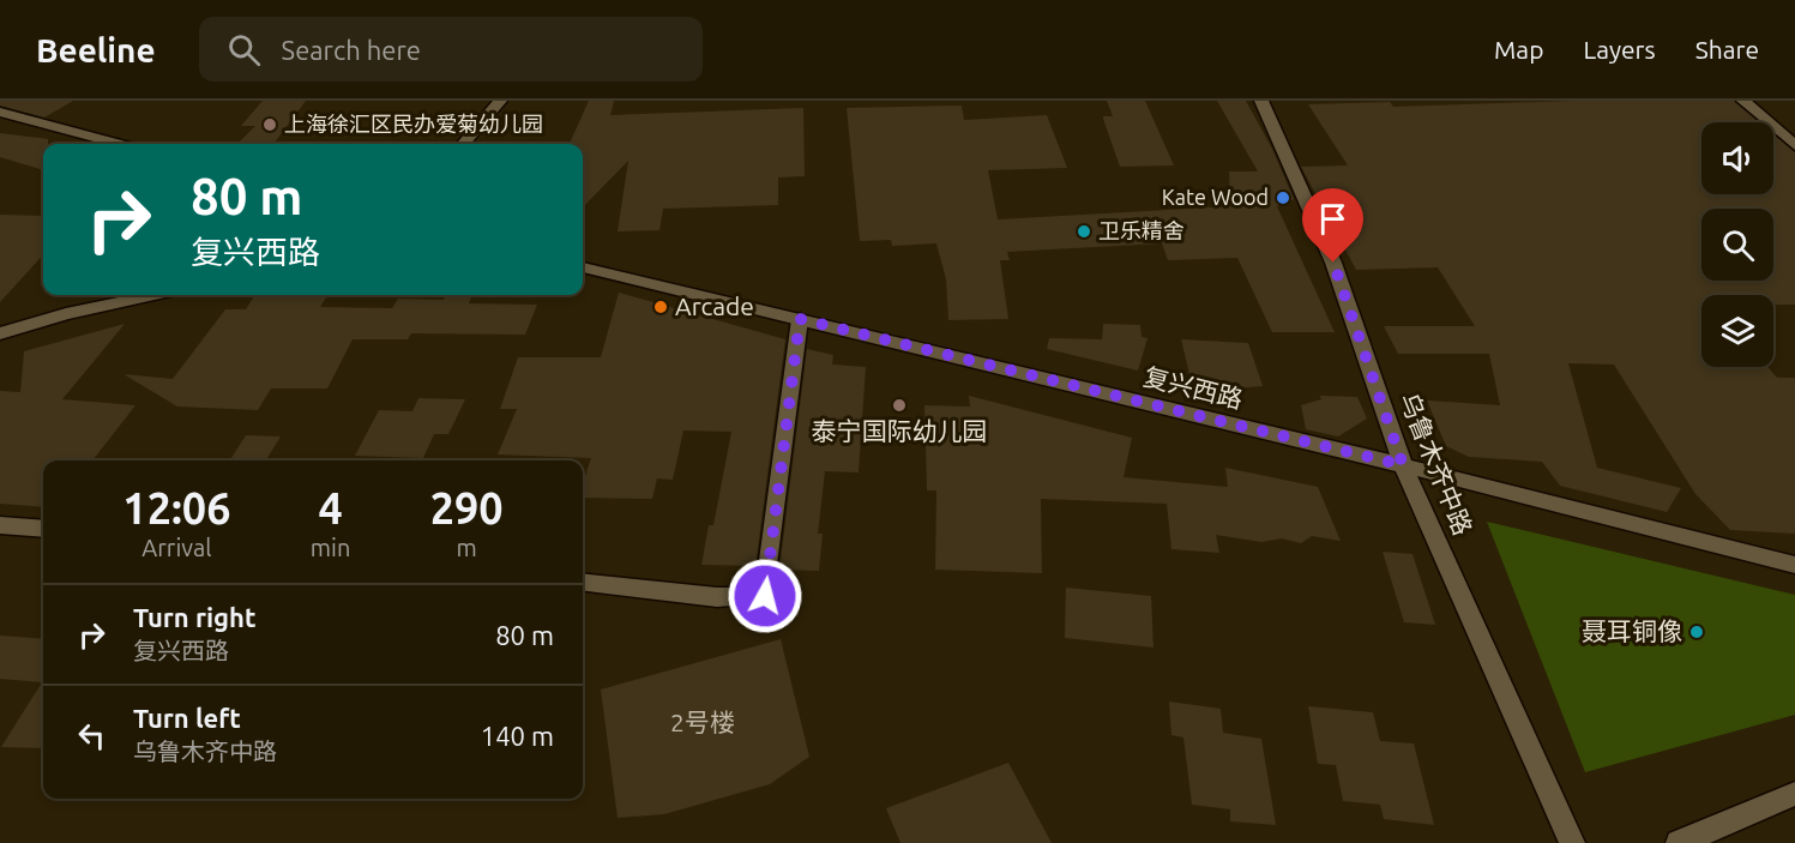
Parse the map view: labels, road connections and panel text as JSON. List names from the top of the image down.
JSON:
{
  "streets": {
    "street": ["复兴西路", "乌鲁木齐中路"]
  },
  "crossings": [
    ["复兴西路", "乌鲁木齐中路"]
  ],
  "places": [
    "上海徐汇区民办爱菊幼儿园",
    "Kate Wood",
    "卫乐精舍",
    "Arcade",
    "泰宁国际幼儿园",
    "聂耳铜像"
  ],
  "house_numbers": ["2号楼"],
  "page": {
    "header": "Beeline",
    "search": "Search here",
    "nav": ["Map", "Layers", "Share"],
    "turn": ["80 m", "复兴西路"],
    "eta": [
      "12:06",
      "Arrival",
      "4",
      "min",
      "290",
      "m"
    ],
    "list": [
      {
        "name": "Turn right",
        "note": "复兴西路",
        "value": "80 m"
      },
      {
        "name": "Turn left",
        "note": "乌鲁木齐中路",
        "value": "140 m"
      }
    ]
  }
}
